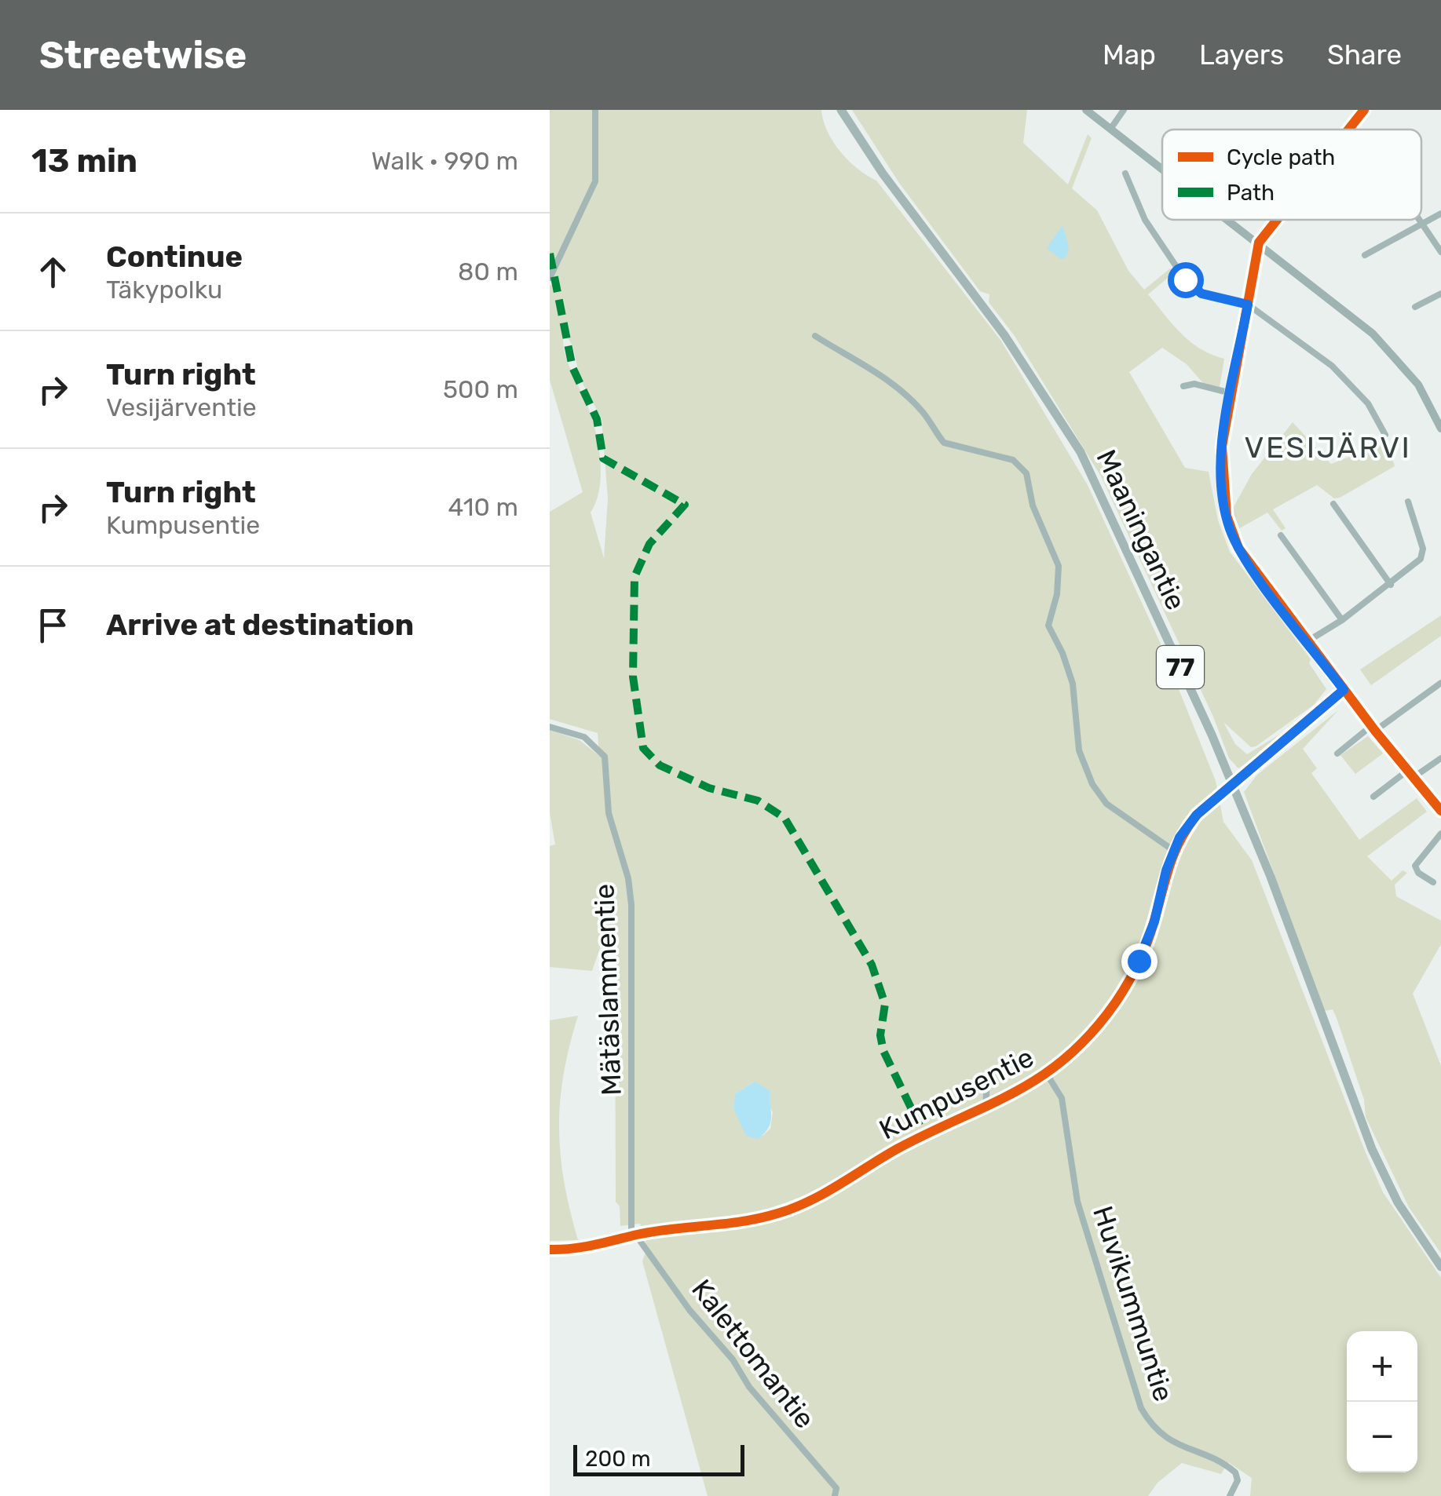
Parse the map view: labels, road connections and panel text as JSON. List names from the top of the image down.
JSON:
{
  "streets": {
    "main road": ["Maaningantie", "77"],
    "street": [
      "Mätäslammentie",
      "Kumpusentie",
      "Huvikummuntie",
      "Kalettomantie"
    ]
  },
  "crossings": [
    ["Maaningantie", "Kumpusentie"],
    ["Mätäslammentie", "Kumpusentie"],
    ["Mätäslammentie", "Kalettomantie"],
    ["Kumpusentie", "Huvikummuntie"],
    ["Kumpusentie", "Kalettomantie"]
  ],
  "districts": ["VESIJÄRVI"],
  "legend": ["Cycle path", "Path"],
  "scale_bar": "200 m",
  "page": {
    "header": "Streetwise",
    "nav": ["Map", "Layers", "Share"],
    "heading": ["13 min", "Walk · 990 m"],
    "list": [
      ["Continue", "Täkypolku", "80 m"],
      ["Turn right", "Vesijärventie", "500 m"],
      ["Turn right", "Kumpusentie", "410 m"],
      "Arrive at destination"
    ],
    "map_buttons": ["+", "−"],
    "scale": "200 m"
  }
}
